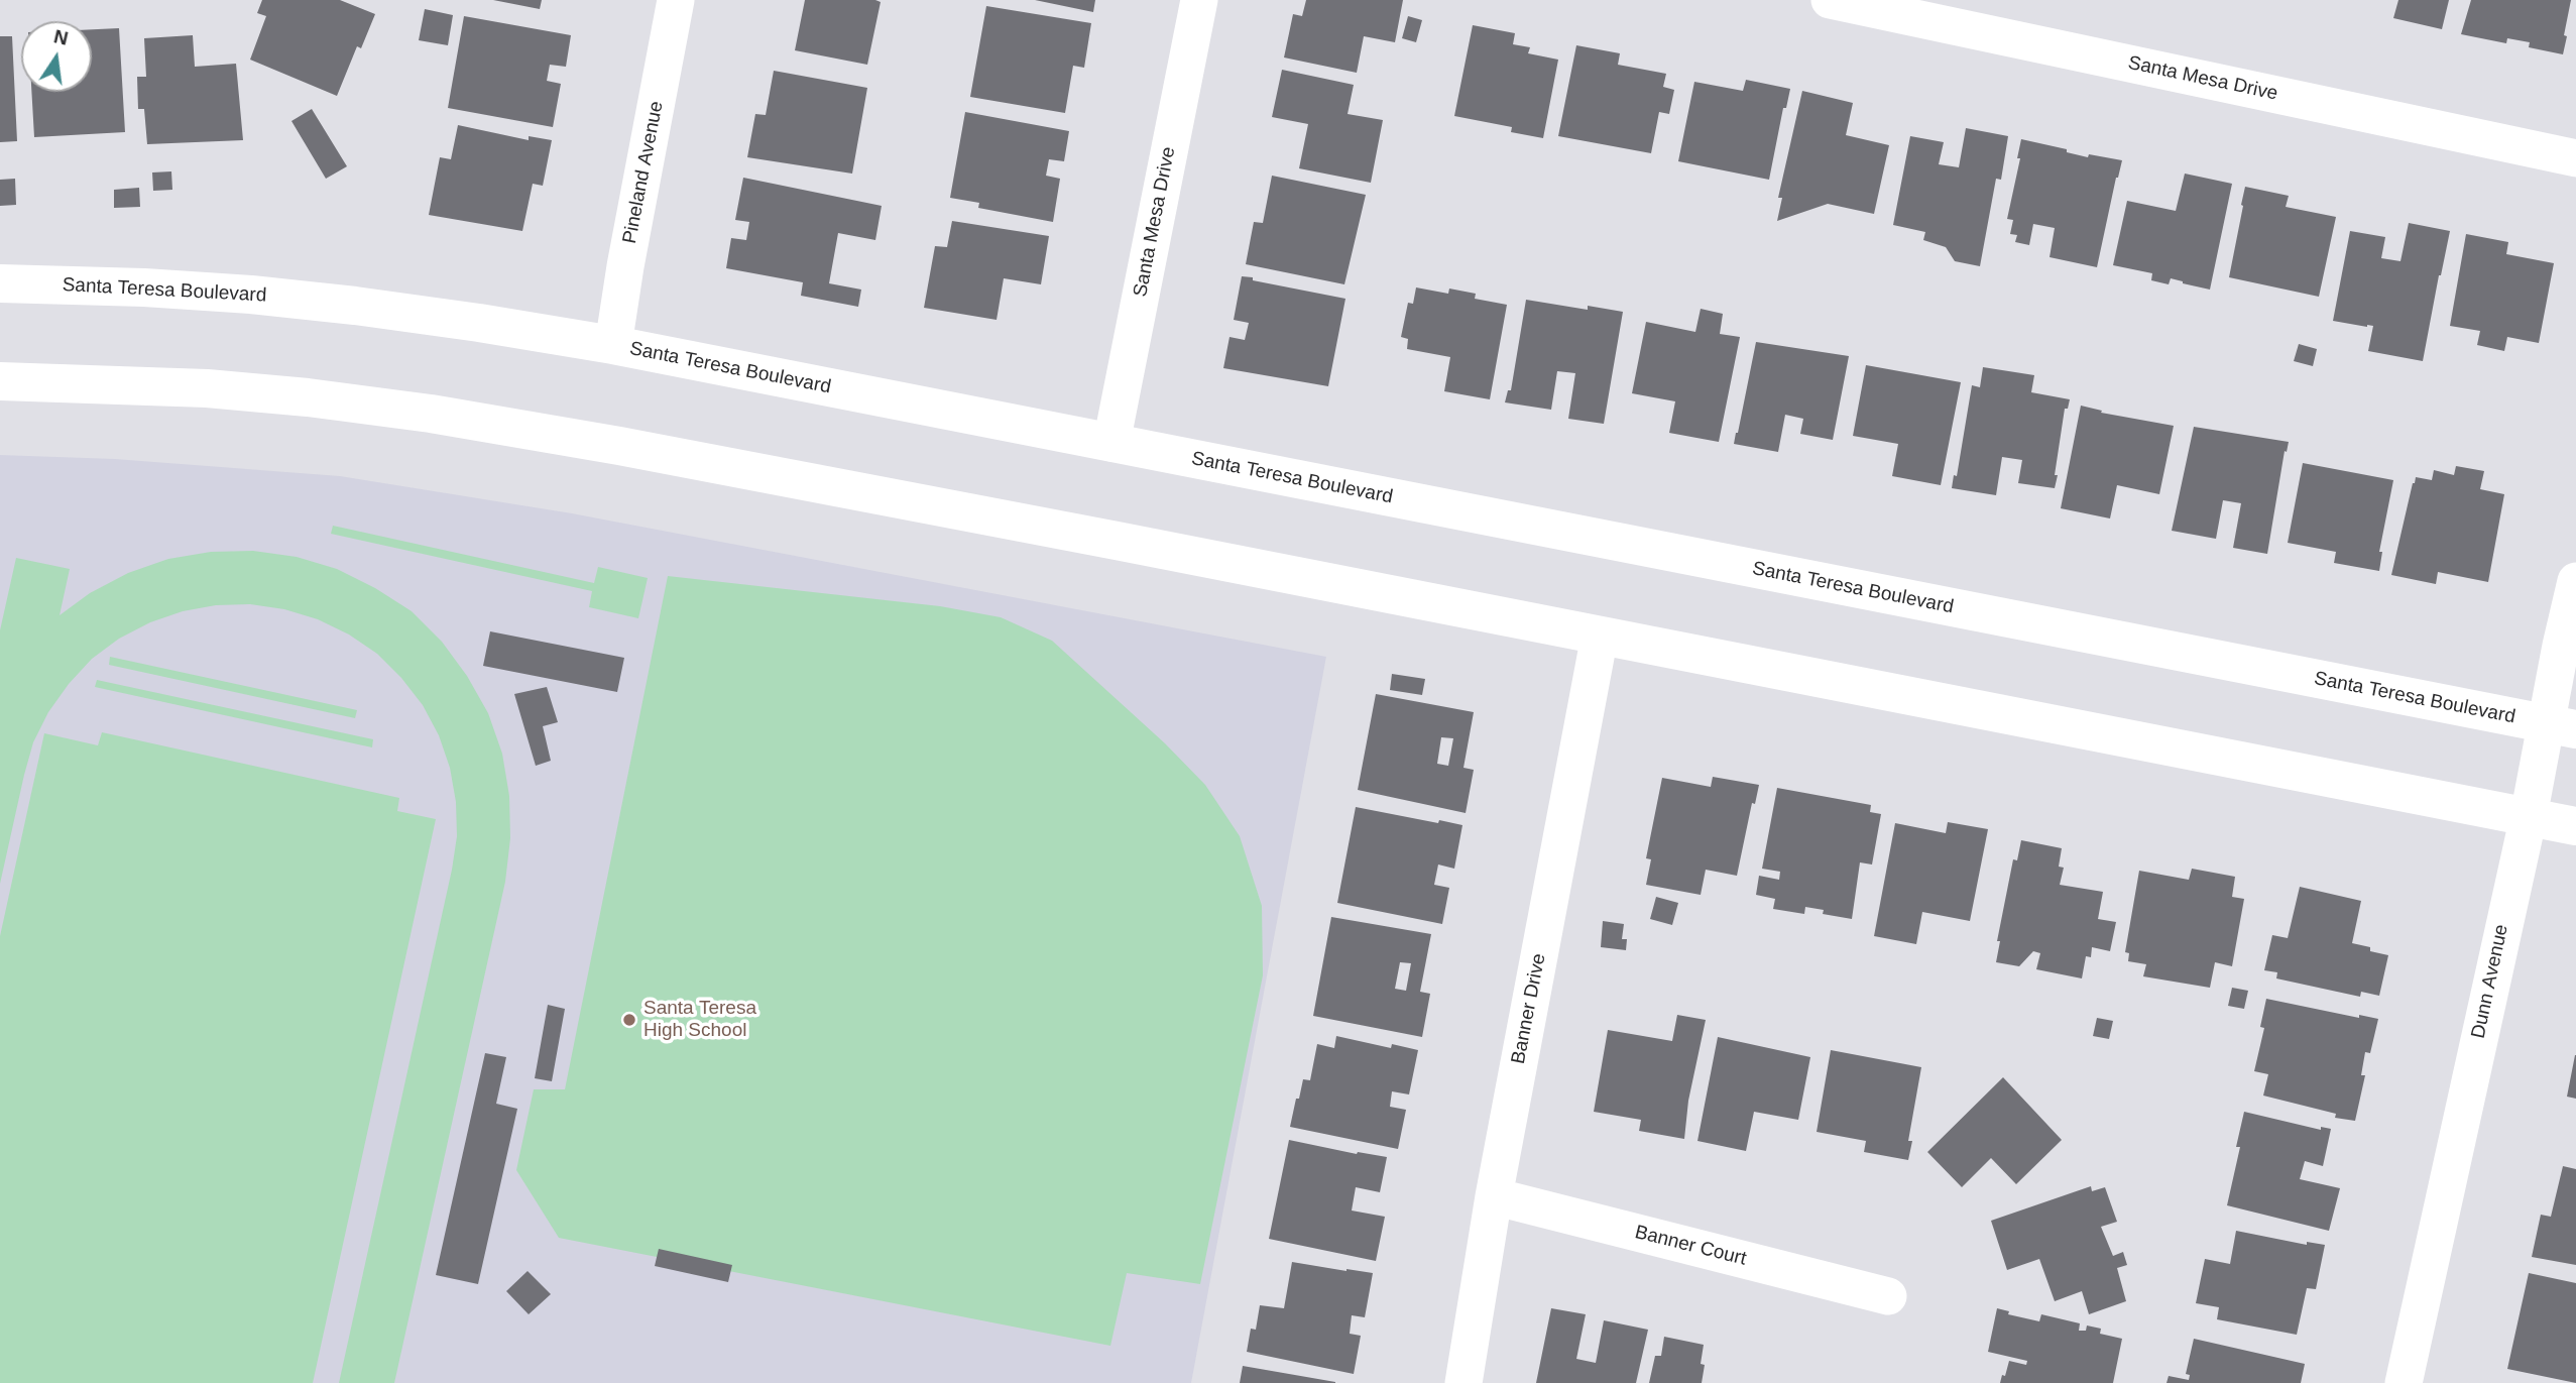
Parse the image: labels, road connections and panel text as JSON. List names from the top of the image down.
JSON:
{
  "streets": {
    "main road": ["Santa Teresa Boulevard"],
    "street": [
      "Santa Mesa Drive",
      "Pineland Avenue",
      "Dunn Avenue",
      "Banner Drive",
      "Banner Court"
    ]
  },
  "crossings": [
    ["Santa Mesa Drive", "Santa Teresa Boulevard"],
    ["Pineland Avenue", "Santa Teresa Boulevard"],
    ["Santa Teresa Boulevard", "Dunn Avenue"],
    ["Banner Drive", "Banner Court"]
  ],
  "places": ["Santa Teresa High School"],
  "north": "top"
}
